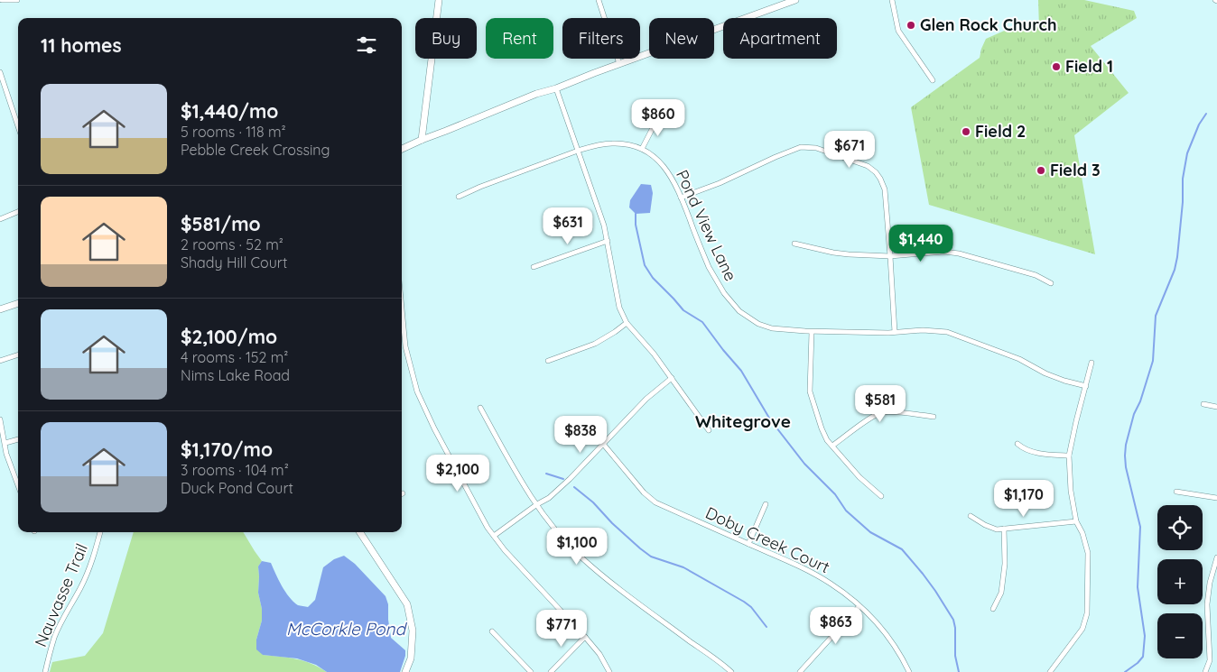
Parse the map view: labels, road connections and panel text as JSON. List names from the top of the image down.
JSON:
{
  "streets": {
    "street": ["Pond View Lane", "Doby Creek Court", "Nauvasse Trail"]
  },
  "districts": ["Whitegrove"],
  "water": ["McCorkle Pond"],
  "places": [
    "Glen Rock Church",
    "Field 1",
    "Field 2",
    "Field 3"
  ],
  "page": {
    "chip": [
      "Buy",
      "Rent",
      "Filters",
      "New",
      "Apartment"
    ],
    "heading": "11 homes",
    "list": [
      {
        "name": "$1,440/mo",
        "note": "5 rooms · 118 m² · Pebble Creek Crossing"
      },
      {
        "name": "$581/mo",
        "note": "2 rooms · 52 m² · Shady Hill Court"
      },
      {
        "name": "$2,100/mo",
        "note": "4 rooms · 152 m² · Nims Lake Road"
      },
      {
        "name": "$1,170/mo",
        "note": "3 rooms · 104 m² · Duck Pond Court"
      }
    ],
    "price": [
      "$860",
      "$671",
      "$631",
      "$1,440",
      "$581",
      "$838",
      "$2,100",
      "$1,170",
      "$1,100",
      "$863",
      "$771"
    ],
    "map_buttons": ["+", "−"]
  }
}
